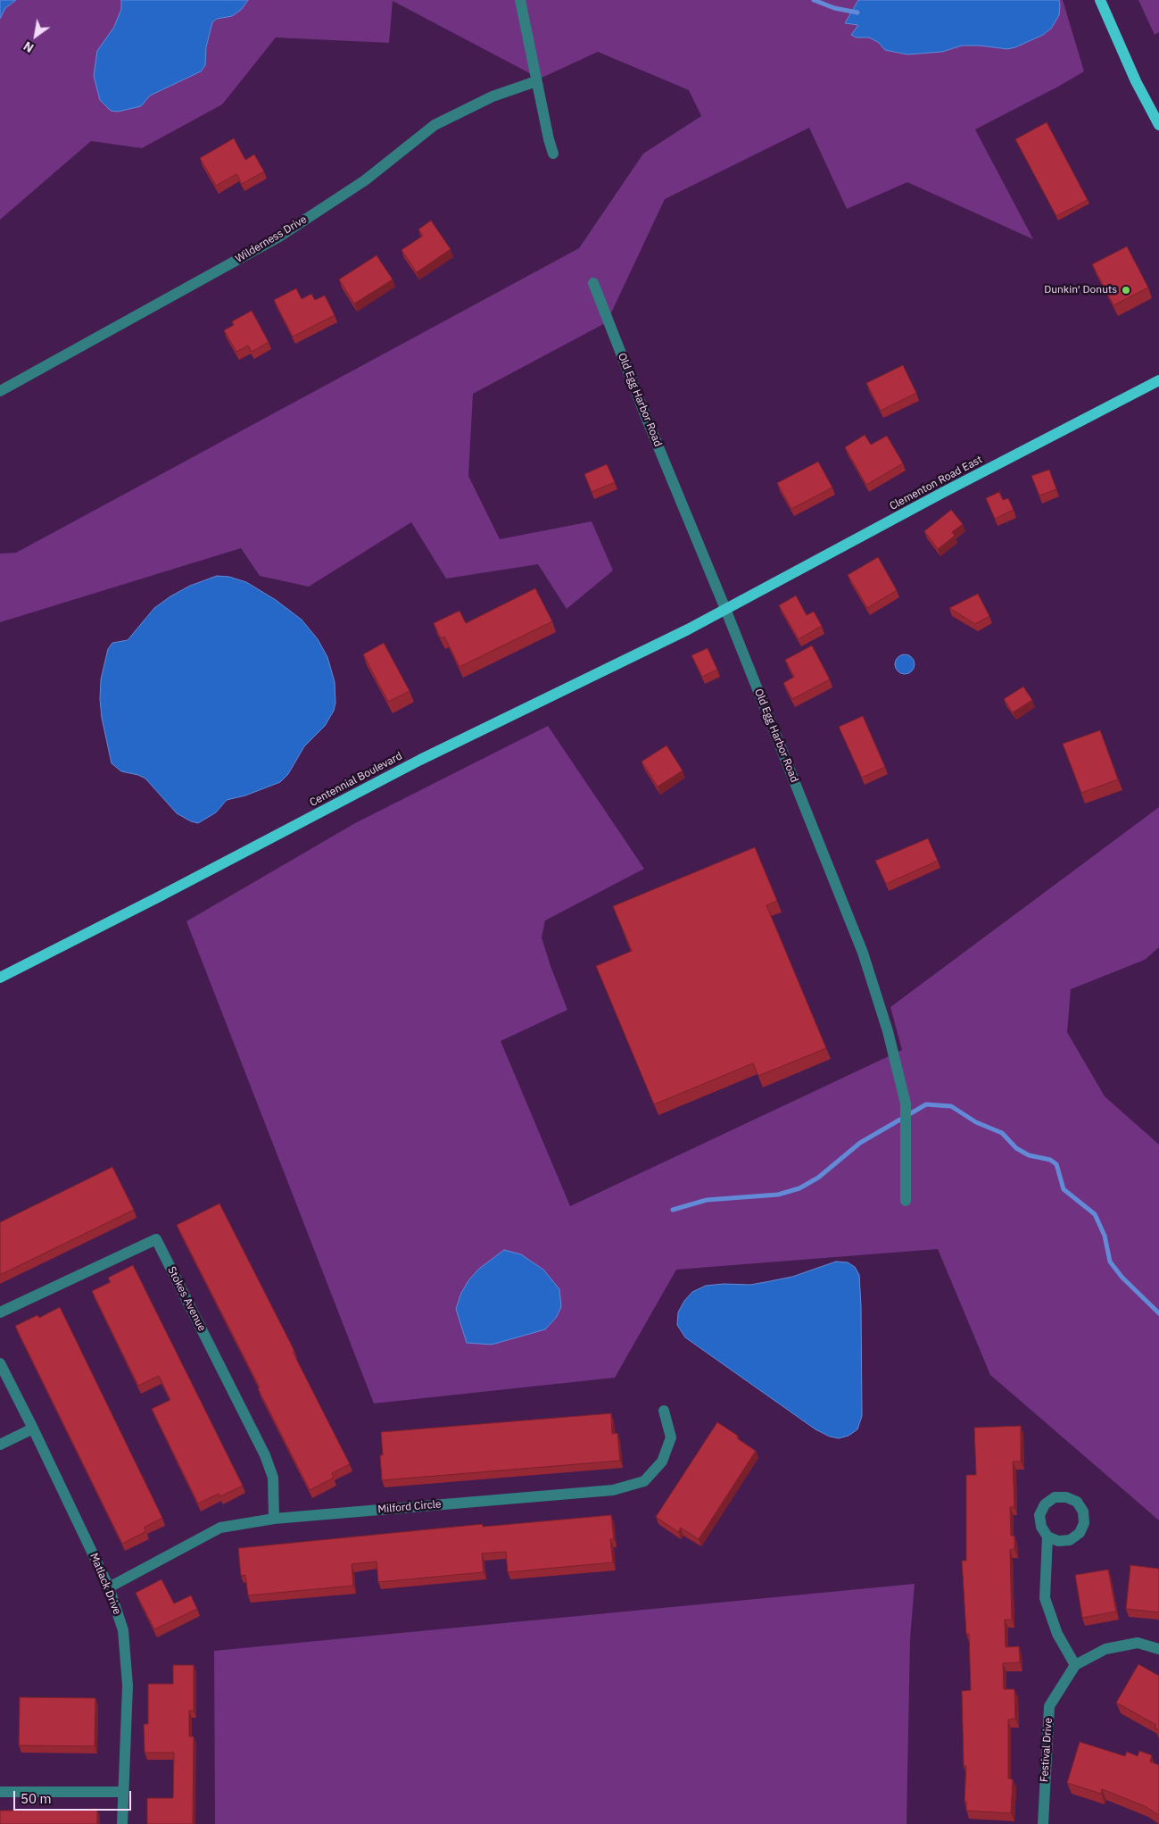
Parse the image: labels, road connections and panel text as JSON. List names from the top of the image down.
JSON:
{
  "streets": {
    "main road": ["Clementon Road East", "Centennial Boulevard"],
    "street": [
      "Wilderness Drive",
      "Old Egg Harbor Road",
      "Stokes Avenue",
      "Milford Circle",
      "Matlack Drive",
      "Festival Drive"
    ]
  },
  "crossings": [
    ["Old Egg Harbor Road", "Clementon Road East"],
    ["Old Egg Harbor Road", "Centennial Boulevard"],
    ["Clementon Road East", "Centennial Boulevard"],
    ["Stokes Avenue", "Milford Circle"],
    ["Milford Circle", "Matlack Drive"]
  ],
  "places": ["Dunkin' Donuts"],
  "scale_bar": "50 m",
  "north": "bottom left"
}
